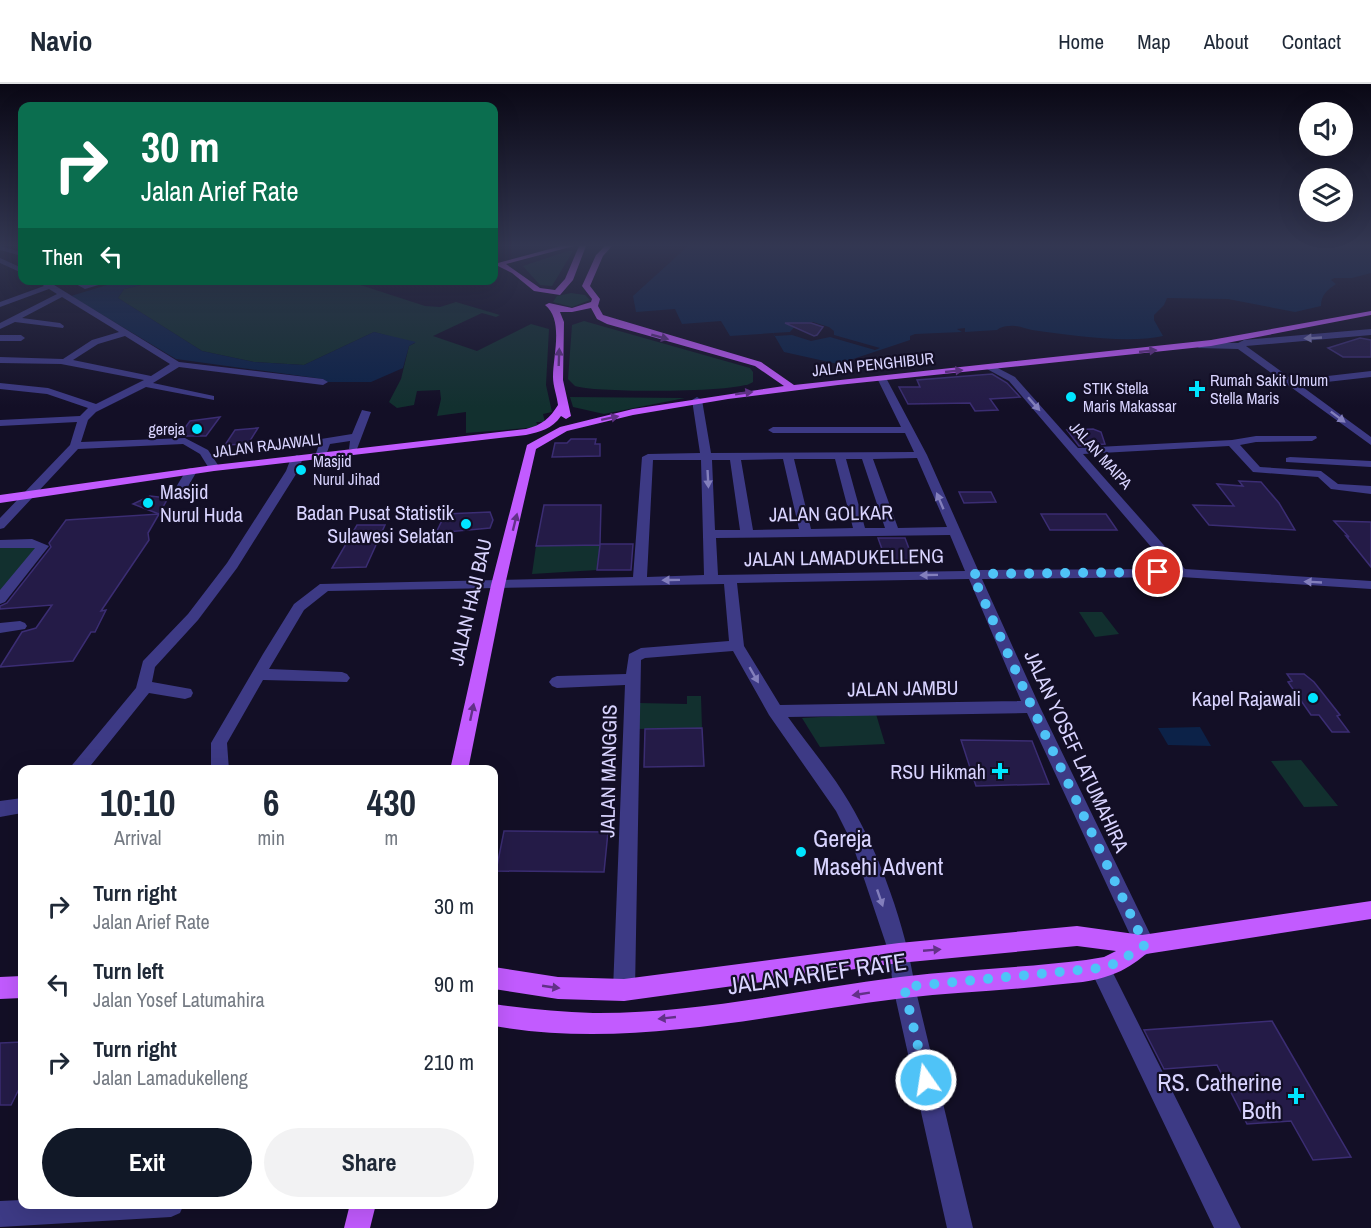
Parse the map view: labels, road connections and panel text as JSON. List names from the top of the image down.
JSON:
{
  "streets": {
    "main road": [
      "JALAN PENGHIBUR",
      "JALAN RAJAWALI",
      "JALAN HAJI BAU",
      "JALAN ARIEF RATE"
    ],
    "street": [
      "JALAN MAIPA",
      "JALAN GOLKAR",
      "JALAN LAMADUKELLENG",
      "JALAN JAMBU",
      "JALAN YOSEF LATUMAHIRA",
      "JALAN MANGGIS"
    ]
  },
  "crossings": [
    ["JALAN PENGHIBUR", "JALAN MAIPA"],
    ["JALAN PENGHIBUR", "JALAN YOSEF LATUMAHIRA"],
    ["JALAN MAIPA", "JALAN LAMADUKELLENG"],
    ["JALAN GOLKAR", "JALAN YOSEF LATUMAHIRA"],
    ["JALAN LAMADUKELLENG", "JALAN HAJI BAU"],
    ["JALAN LAMADUKELLENG", "JALAN YOSEF LATUMAHIRA"],
    ["JALAN JAMBU", "JALAN YOSEF LATUMAHIRA"],
    ["JALAN YOSEF LATUMAHIRA", "JALAN ARIEF RATE"],
    ["JALAN MANGGIS", "JALAN ARIEF RATE"]
  ],
  "one_way": ["JALAN MAIPA", "JALAN HAJI BAU"],
  "places": {
    "health": ["Rumah Sakit Umum Stella Maris", "RSU Hikmah", "RS. Catherine Both"],
    "other": [
      "STIK Stella Maris Makassar",
      "gereja",
      "Masjid Nurul Jihad",
      "Masjid Nurul Huda",
      "Badan Pusat Statistik Sulawesi Selatan",
      "Kapel Rajawali",
      "Gereja Masehi Advent"
    ]
  },
  "page": {
    "header": "Navio",
    "nav": [
      "Home",
      "Map",
      "About",
      "Contact"
    ],
    "turn": ["30 m", "Jalan Arief Rate"],
    "then": "Then",
    "eta": [
      "10:10",
      "Arrival",
      "6",
      "min",
      "430",
      "m"
    ],
    "list": [
      {
        "name": "Turn right",
        "note": "Jalan Arief Rate",
        "value": "30 m"
      },
      {
        "name": "Turn left",
        "note": "Jalan Yosef Latumahira",
        "value": "90 m"
      },
      {
        "name": "Turn right",
        "note": "Jalan Lamadukelleng",
        "value": "210 m"
      }
    ],
    "buttons": ["Exit", "Share"]
  }
}
